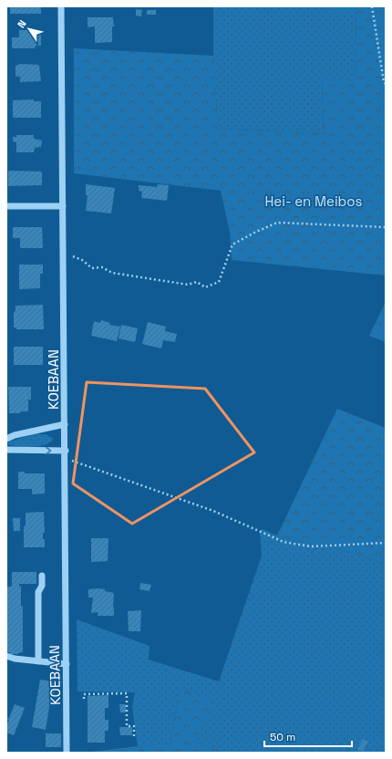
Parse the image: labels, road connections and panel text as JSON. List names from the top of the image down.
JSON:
{
  "streets": {
    "street": ["KOEBAAN"]
  },
  "parks": ["Hei- en Meibos"],
  "scale_bar": "50 m",
  "north": "top left"
}
